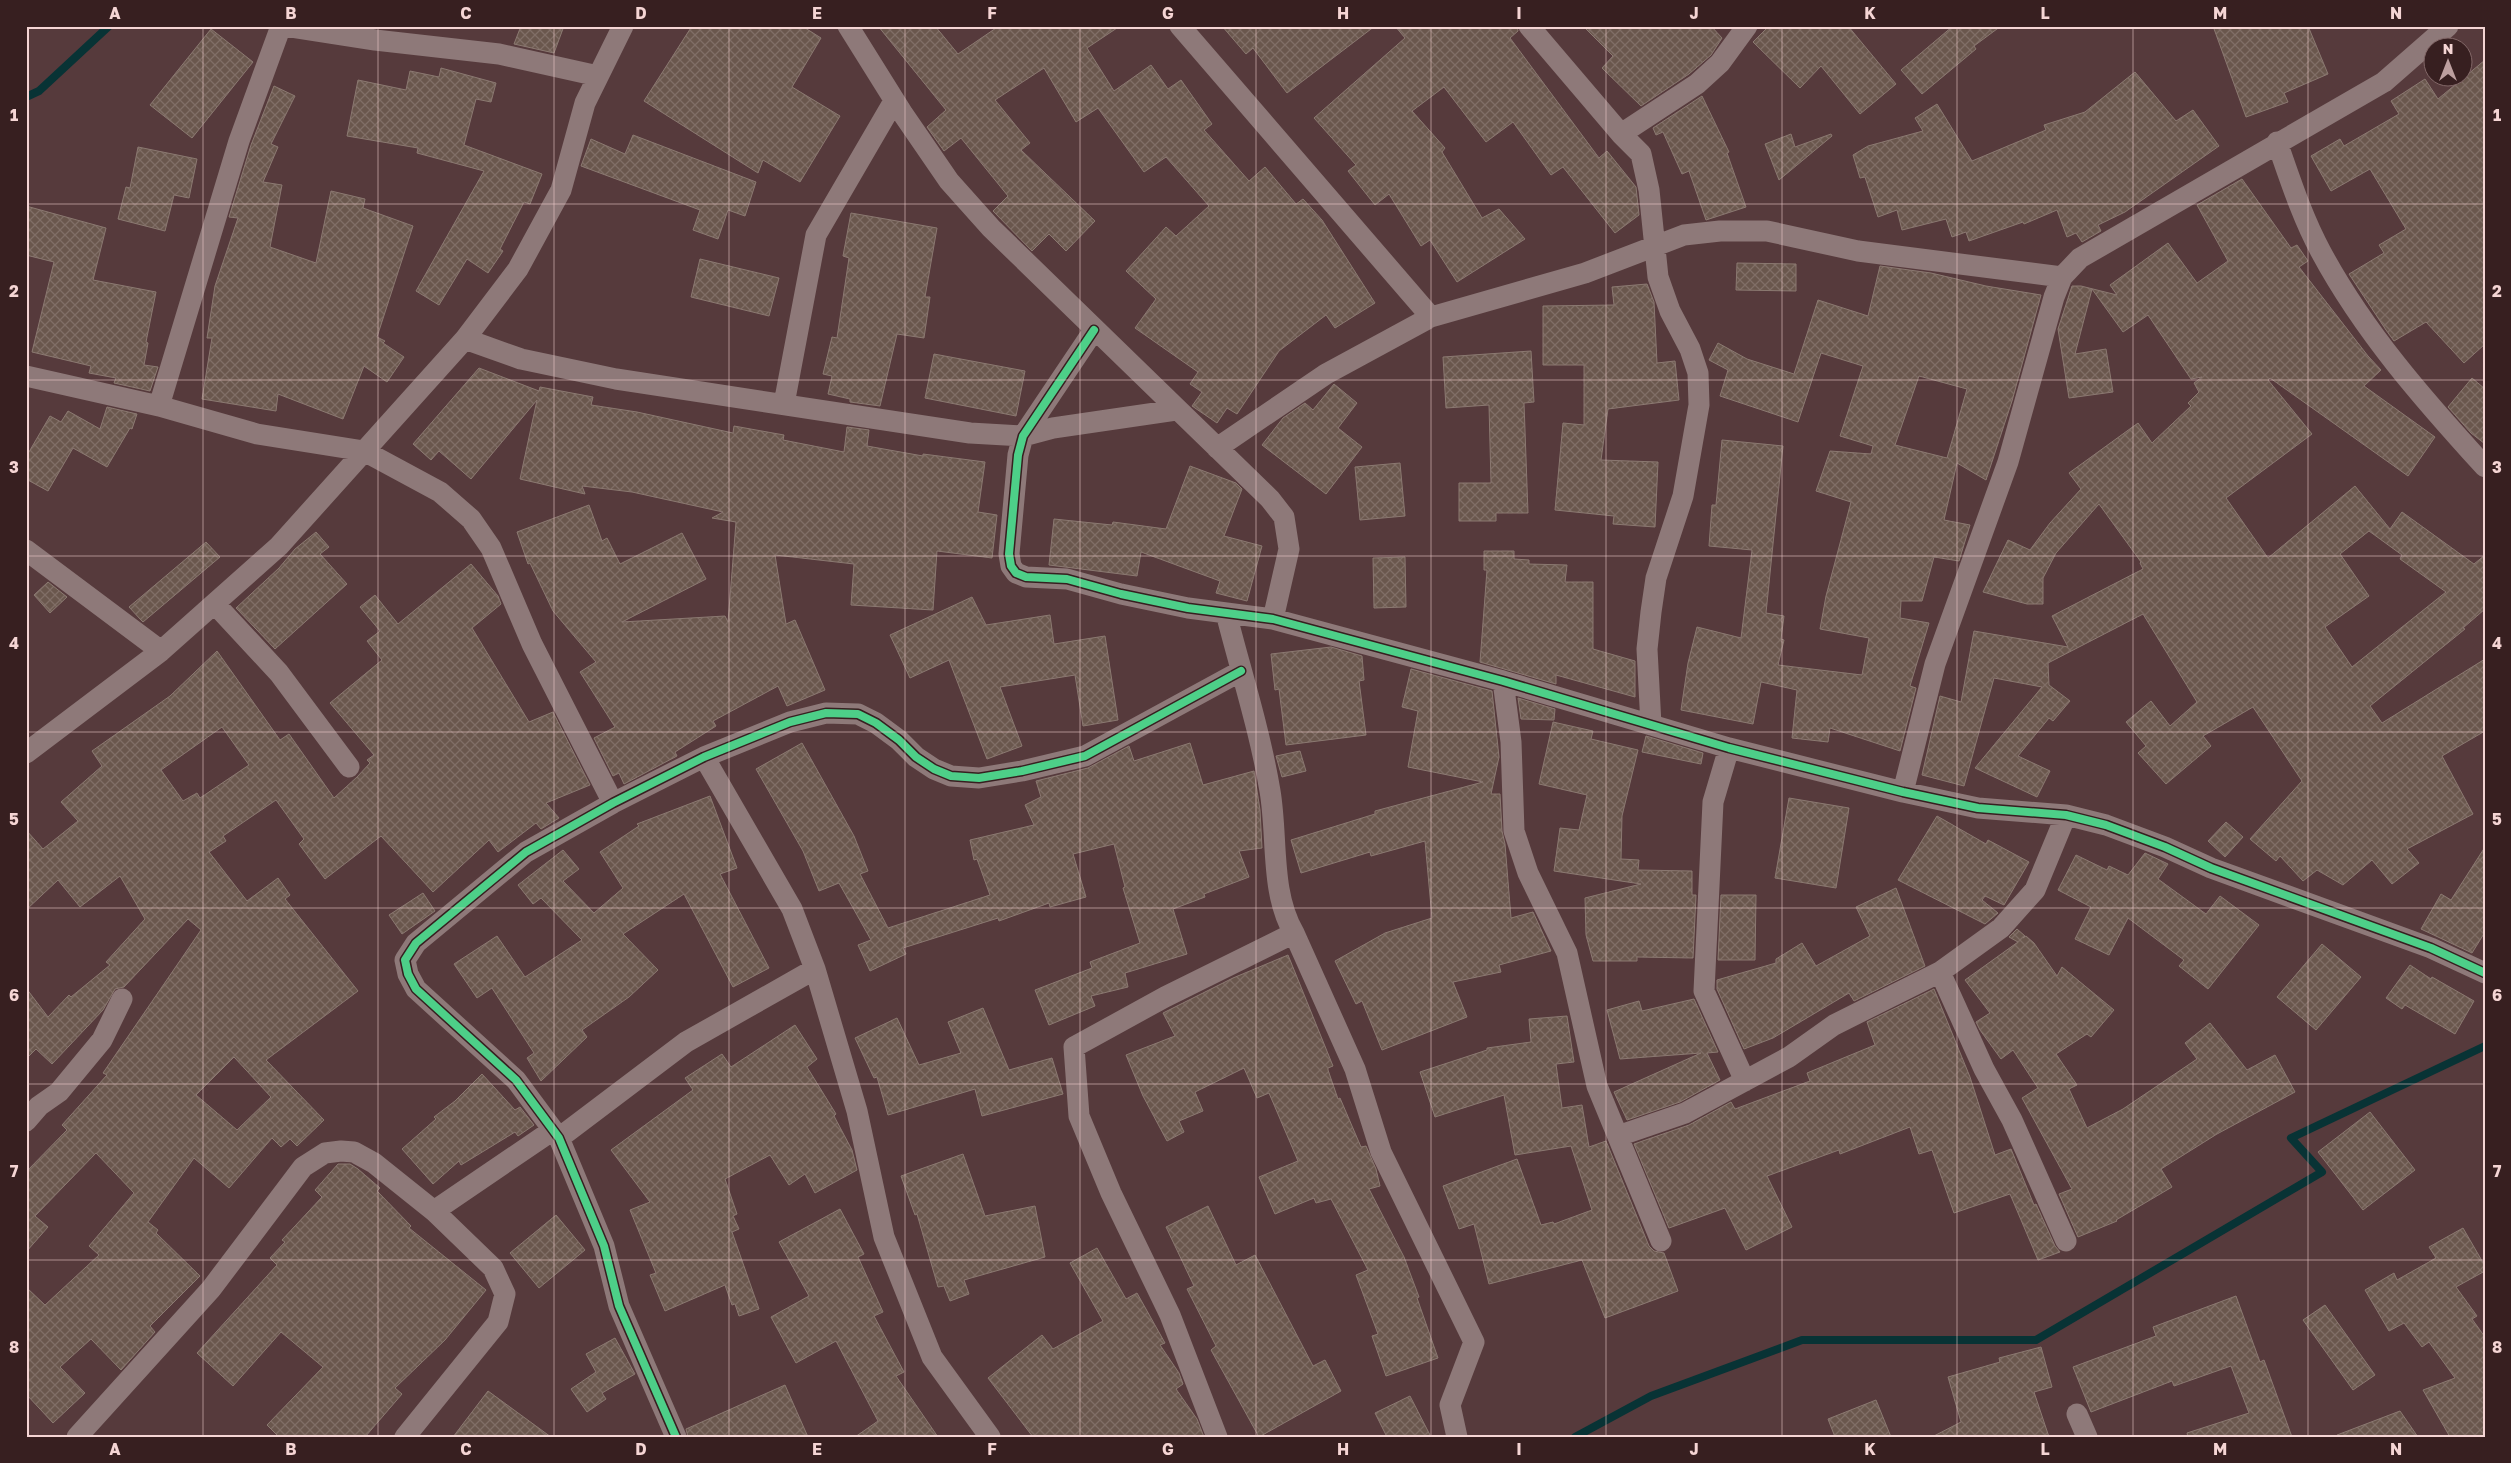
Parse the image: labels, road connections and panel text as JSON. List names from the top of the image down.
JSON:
{
  "north": "top",
  "grid": {
    "columns": [
      "A",
      "B",
      "C",
      "D",
      "E",
      "F",
      "G",
      "H",
      "I",
      "J",
      "K",
      "L",
      "M",
      "N"
    ],
    "rows": [
      "1",
      "2",
      "3",
      "4",
      "5",
      "6",
      "7",
      "8"
    ]
  }
}
